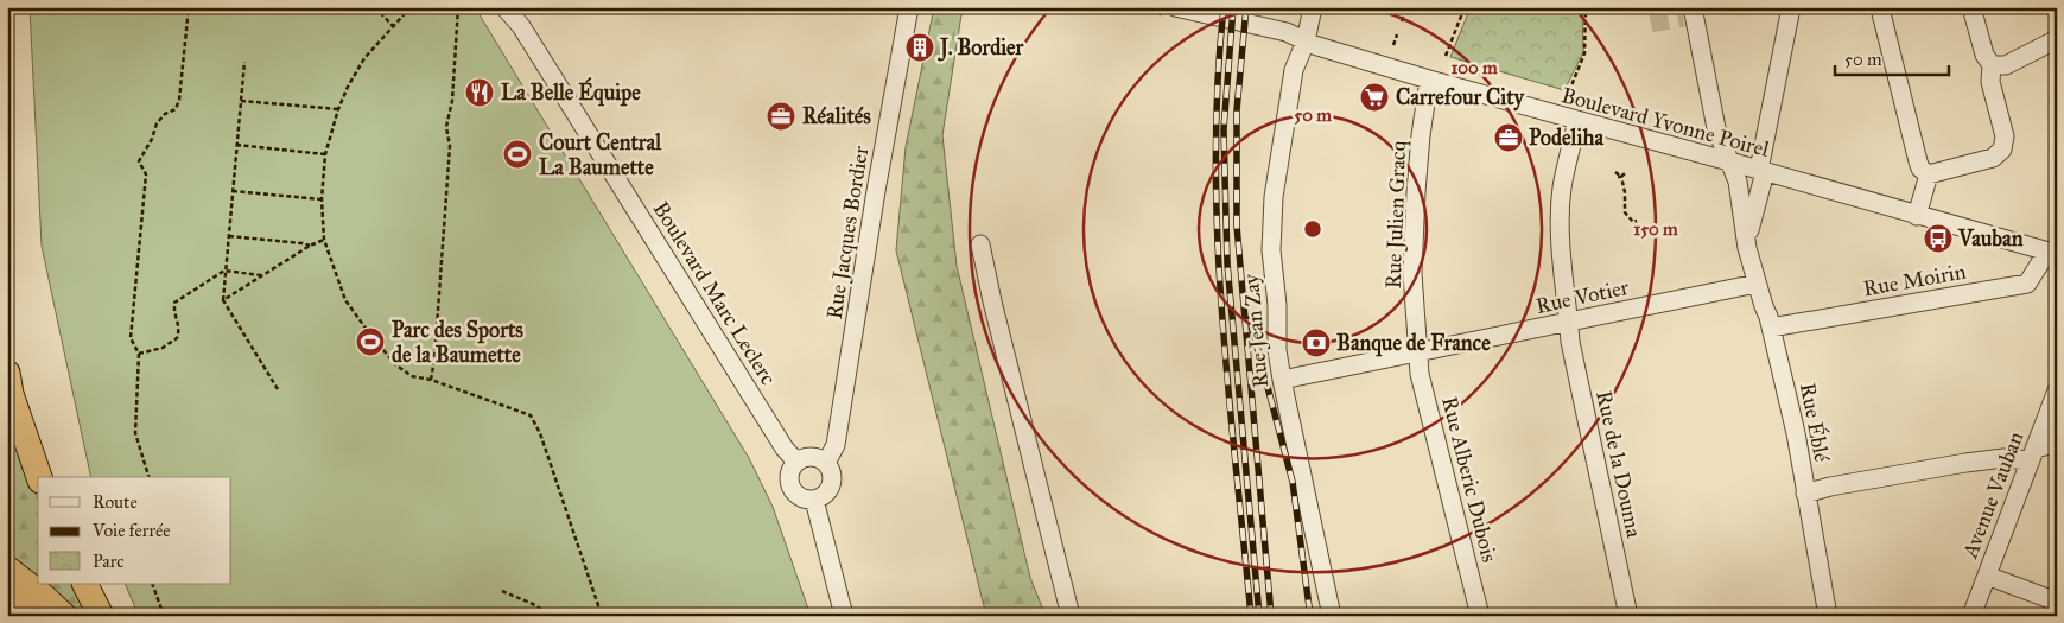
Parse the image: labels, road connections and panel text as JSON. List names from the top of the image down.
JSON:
{
  "streets": {
    "street": [
      "Boulevard Yvonne Poirel",
      "Rue Julien Gracq",
      "Rue Jacques Bordier",
      "Rue Moirin",
      "Boulevard Marc Leclerc",
      "Rue Votier",
      "Rue Jean Zay",
      "Rue Éblé",
      "Rue de la Douma",
      "Rue Alberic Dubois",
      "Avenue Vauban"
    ]
  },
  "crossings": [
    ["Boulevard Yvonne Poirel", "Rue Julien Gracq"],
    ["Boulevard Yvonne Poirel", "Rue Moirin"],
    ["Boulevard Yvonne Poirel", "Rue Jean Zay"],
    ["Boulevard Yvonne Poirel", "Rue Éblé"],
    ["Boulevard Yvonne Poirel", "Rue de la Douma"],
    ["Rue Julien Gracq", "Rue Votier"],
    ["Rue Julien Gracq", "Rue Alberic Dubois"],
    ["Rue Jacques Bordier", "Boulevard Marc Leclerc"],
    ["Rue Moirin", "Rue Éblé"],
    ["Rue Votier", "Rue Jean Zay"],
    ["Rue Votier", "Rue Éblé"],
    ["Rue Votier", "Rue de la Douma"],
    ["Rue Votier", "Rue Alberic Dubois"]
  ],
  "places": {
    "building": ["J. Bordier"],
    "restaurant": ["La Belle Équipe"],
    "supermarket": ["Carrefour City"],
    "office": ["Réalités", "Podeliha"],
    "sports": ["Court Central La Baumette", "Parc des Sports de la Baumette"],
    "bus stop": ["Vauban"],
    "bank": ["Banque de France"]
  },
  "legend": ["Route", "Voie ferrée", "Parc"],
  "scale_bar": "50 m",
  "rings": ["100 m", "50 m", "150 m"]
}
